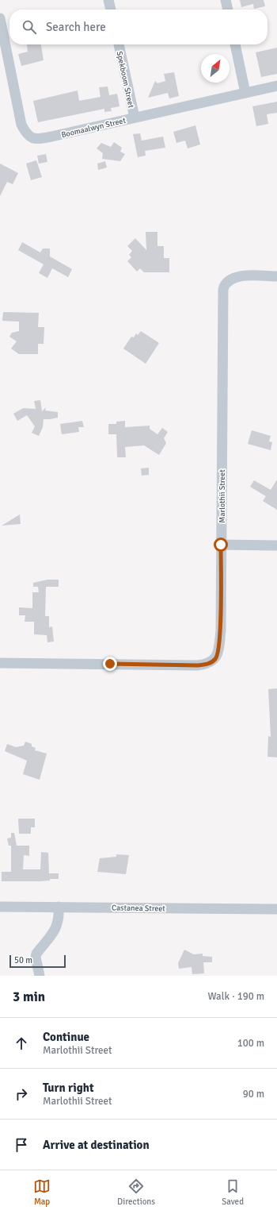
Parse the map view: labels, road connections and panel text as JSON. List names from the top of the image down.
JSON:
{
  "streets": {
    "street": [
      "Spekboom Street",
      "Boomaalwyn Street",
      "Marlothii Street",
      "Castanea Street"
    ]
  },
  "crossings": [
    ["Spekboom Street", "Boomaalwyn Street"]
  ],
  "scale_bar": "50 m",
  "north": "top right",
  "page": {
    "search": "Search here",
    "scale": "50 m",
    "heading": ["3 min", "Walk · 190 m"],
    "list": [
      ["Continue", "Marlothii Street", "100 m"],
      ["Turn right", "Marlothii Street", "90 m"],
      "Arrive at destination"
    ],
    "nav": ["Map", "Directions", "Saved"]
  }
}
